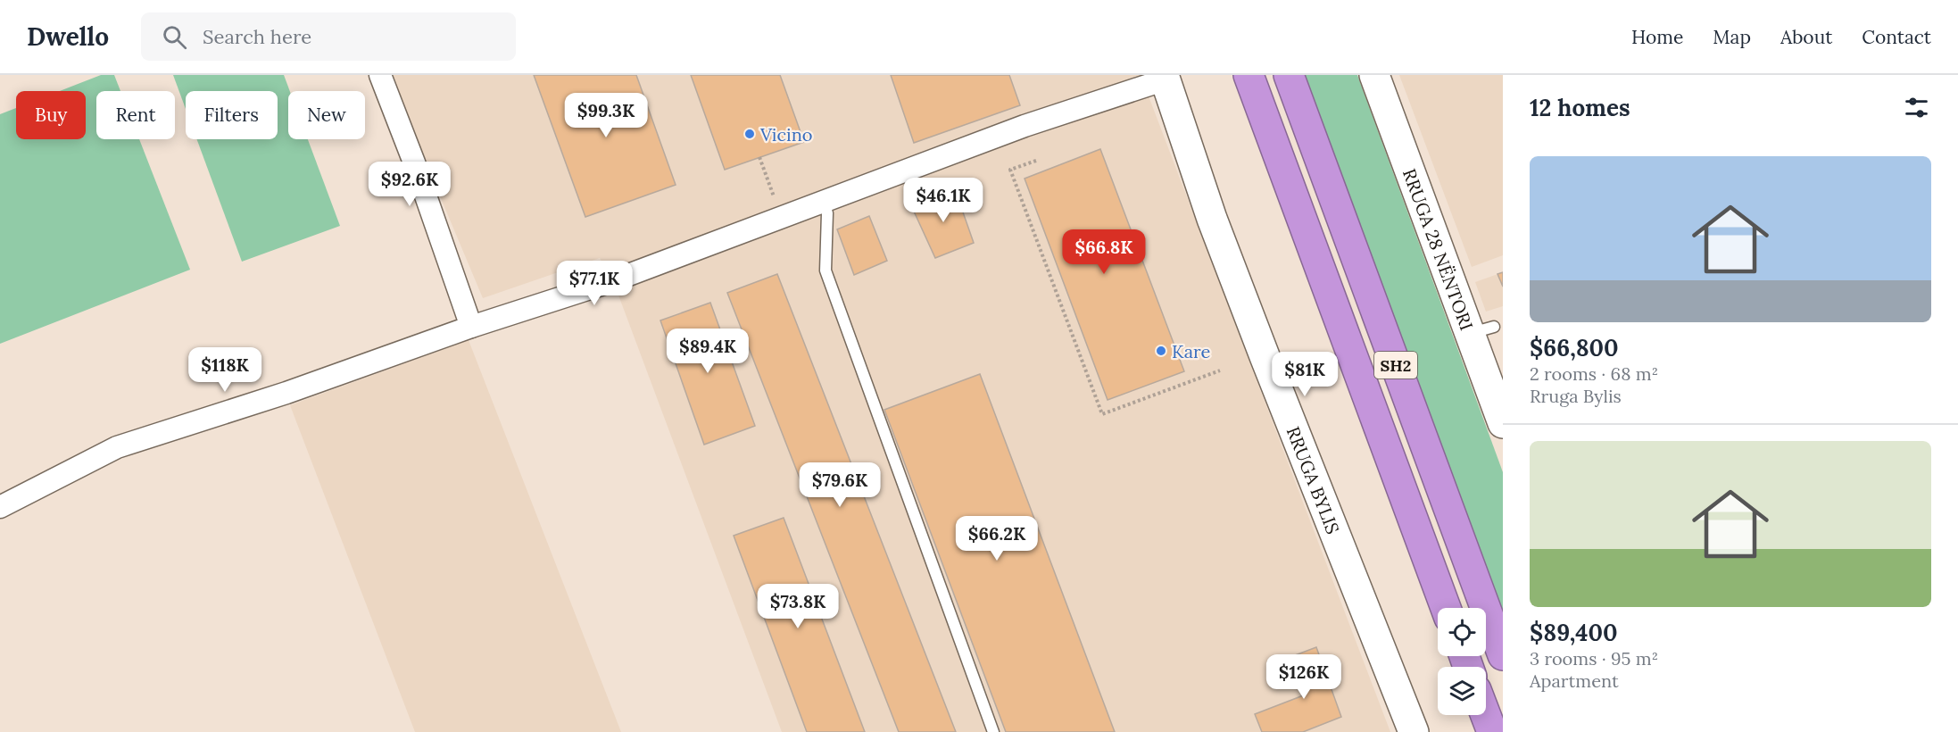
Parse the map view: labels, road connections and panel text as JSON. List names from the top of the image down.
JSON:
{
  "streets": {
    "highway": ["SH2"],
    "main road": ["RRUGA 28 NËNTORI", "RRUGA BYLIS"]
  },
  "places": ["Vicino", "Kare"],
  "page": {
    "header": "Dwello",
    "search": "Search here",
    "nav": [
      "Home",
      "Map",
      "About",
      "Contact"
    ],
    "heading": "12 homes",
    "chip": [
      "Buy",
      "Rent",
      "Filters",
      "New"
    ],
    "price": [
      "$99.3K",
      "$92.6K",
      "$46.1K",
      "$66.8K",
      "$77.1K",
      "$89.4K",
      "$118K",
      "$81K",
      "$79.6K",
      "$66.2K",
      "$73.8K",
      "$126K"
    ],
    "list": [
      {
        "name": "$66,800",
        "note": "2 rooms · 68 m² · Rruga Bylis"
      },
      {
        "name": "$89,400",
        "note": "3 rooms · 95 m² · Apartment"
      }
    ]
  }
}
